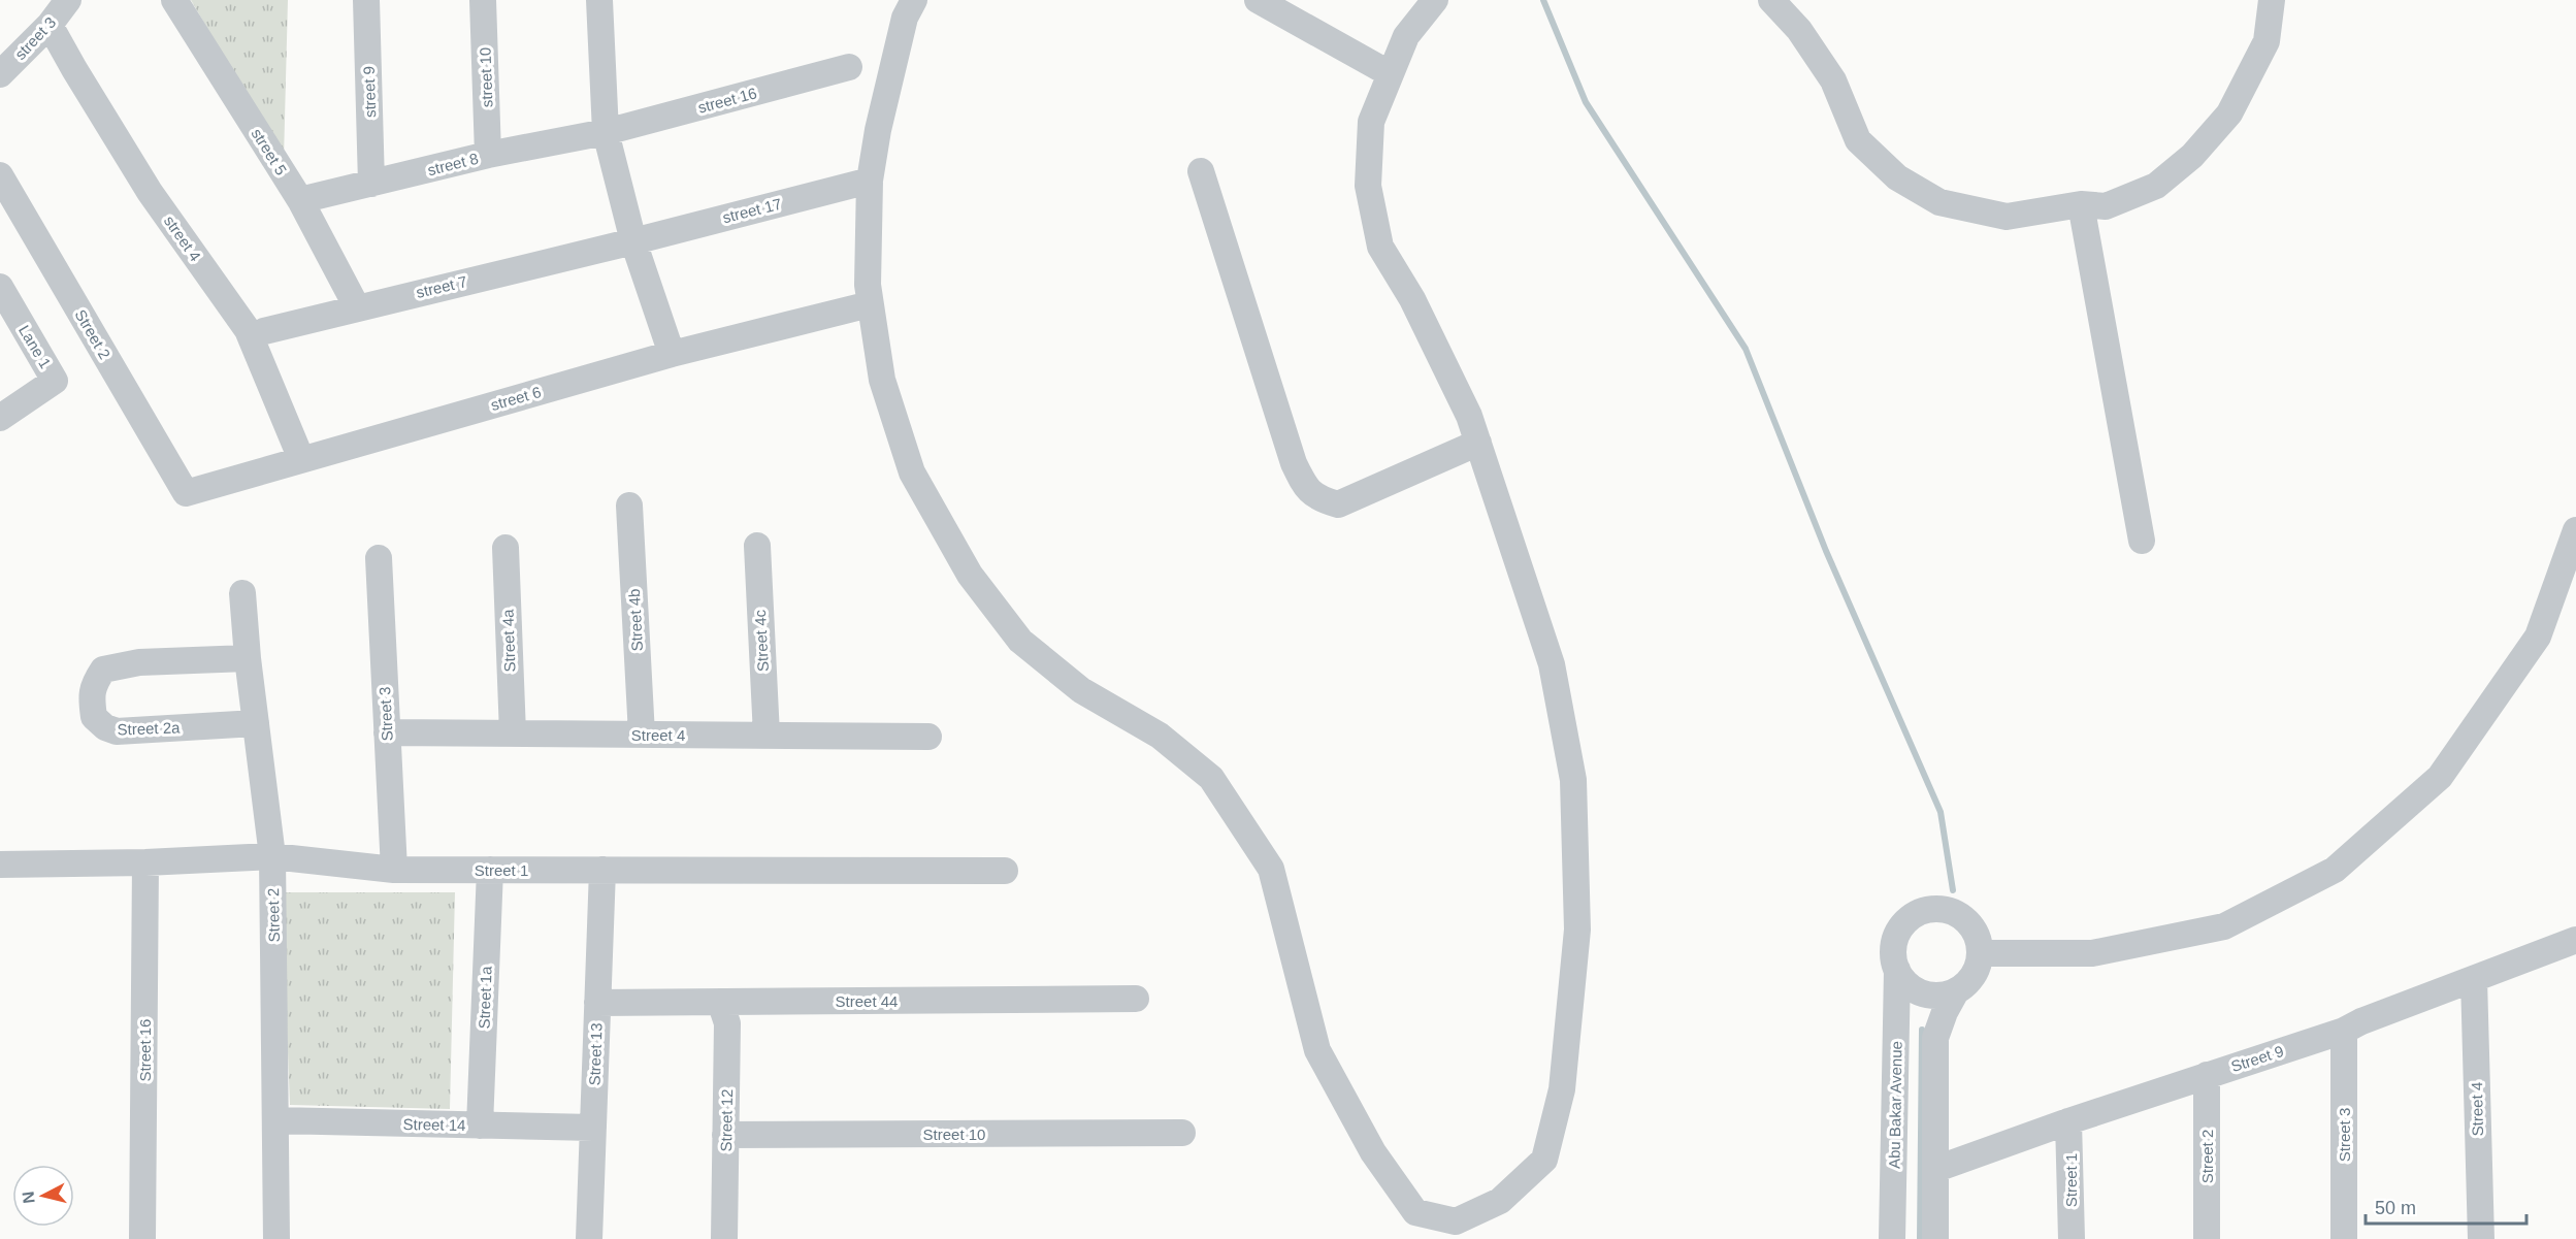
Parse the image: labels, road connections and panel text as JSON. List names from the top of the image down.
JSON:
{
  "streets": {
    "street": [
      "street 3",
      "street 10",
      "street 9",
      "street 16",
      "street 5",
      "street 8",
      "street 17",
      "street 4",
      "street 7",
      "Street 2",
      "Lane 1",
      "street 6",
      "Street 4b",
      "Street 4a",
      "Street 4c",
      "Street 3",
      "Street 2a",
      "Street 4",
      "Street 1",
      "Street 1a",
      "Street 44",
      "Street 16",
      "Street 13",
      "Street 9",
      "Abu Bakar Avenue",
      "Street 12",
      "Street 14",
      "Street 10"
    ]
  },
  "crossings": [
    ["street 3", "street 4"],
    ["street 10", "street 8"],
    ["street 9", "street 8"],
    ["street 16", "street 8"],
    ["street 5", "street 8"],
    ["street 5", "street 7"],
    ["street 17", "street 7"],
    ["street 4", "street 7"],
    ["street 4", "street 6"],
    ["Street 2", "street 6"],
    ["Street 2", "Street 2a"],
    ["Street 2", "Street 1"],
    ["Street 2", "Street 9"],
    ["Street 2", "Street 14"],
    ["Street 4b", "Street 4"],
    ["Street 4a", "Street 4"],
    ["Street 4c", "Street 4"],
    ["Street 3", "Street 4"],
    ["Street 3", "Street 1"],
    ["Street 3", "Street 9"],
    ["Street 4", "Street 9"],
    ["Street 1", "Street 1a"],
    ["Street 1", "Street 16"],
    ["Street 1", "Street 13"],
    ["Street 1", "Street 9"],
    ["Street 1a", "Street 14"],
    ["Street 44", "Street 13"],
    ["Street 44", "Street 12"],
    ["Street 13", "Street 14"],
    ["Street 12", "Street 10"]
  ],
  "scale_bar": "50 m",
  "north": "left"
}
